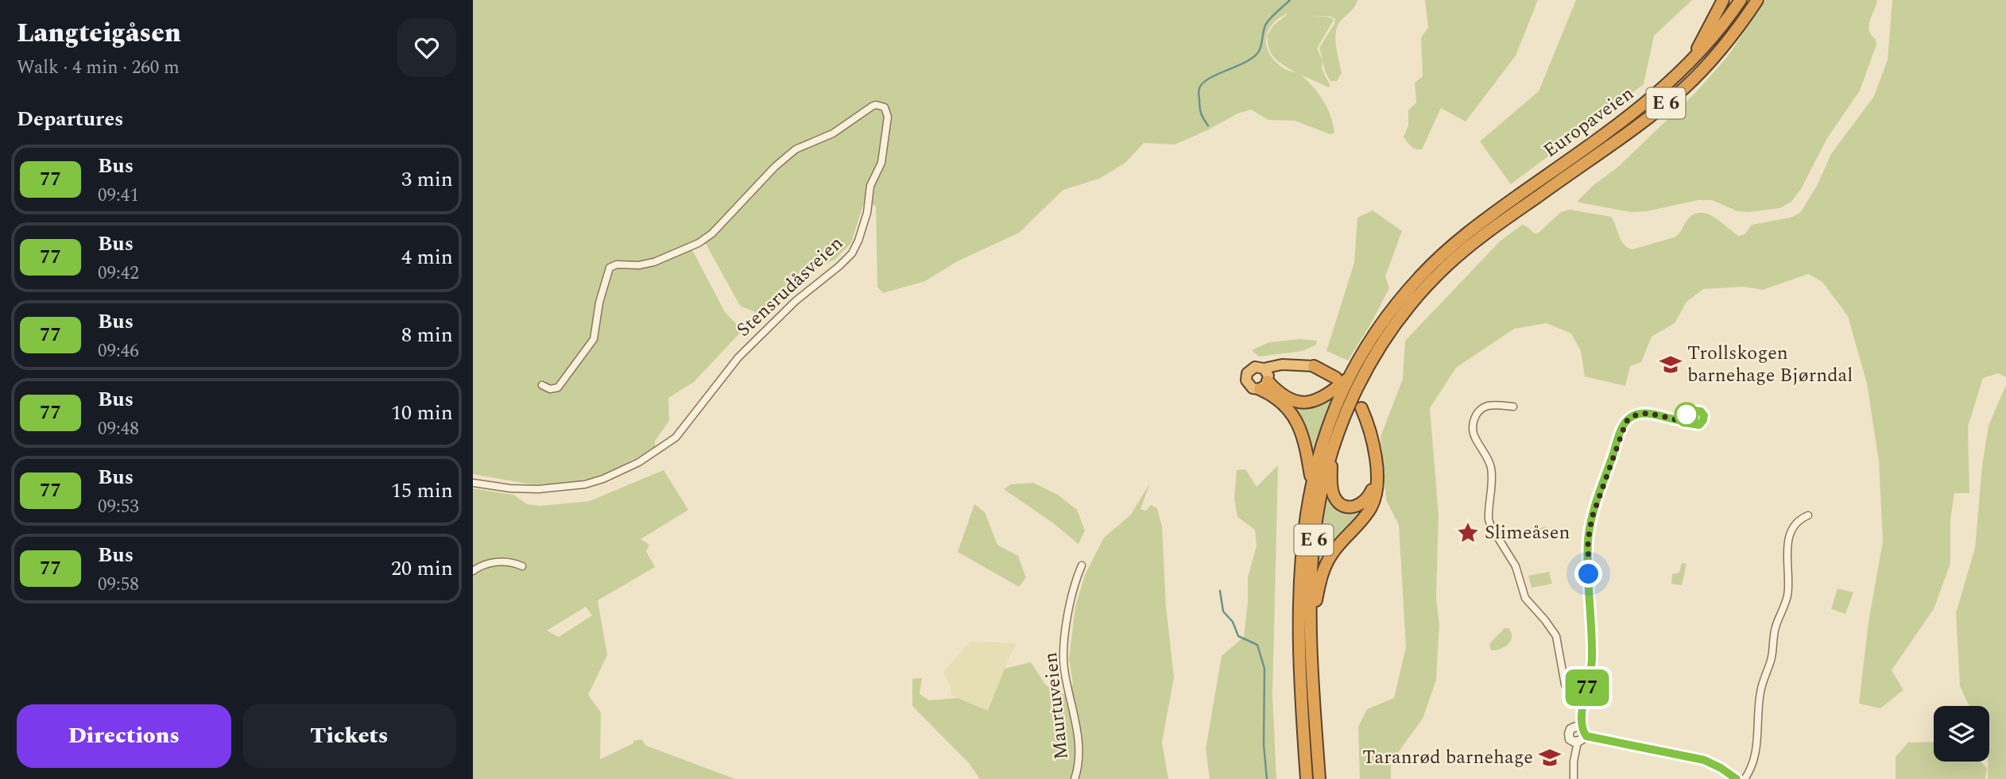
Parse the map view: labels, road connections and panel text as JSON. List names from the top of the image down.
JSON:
{
  "streets": {
    "highway": ["E 6", "Europaveien"],
    "street": ["Stensrudåsveien", "Maurtuveien"]
  },
  "crossings": [
    ["E 6", "Europaveien"]
  ],
  "places": {
    "school or university": ["Trollskogen barnehage Bjørndal", "Taranrød barnehage"],
    "place": ["Slimeåsen"]
  },
  "lines": ["bus line 77"],
  "page": {
    "heading": [
      ["Langteigåsen", "Walk · 4 min · 260 m"],
      "Departures"
    ],
    "on_map": "77",
    "list": [
      {
        "mark": "77",
        "name": "Bus",
        "note": "09:41",
        "value": "3 min"
      },
      {
        "mark": "77",
        "name": "Bus",
        "note": "09:42",
        "value": "4 min"
      },
      {
        "mark": "77",
        "name": "Bus",
        "note": "09:46",
        "value": "8 min"
      },
      {
        "mark": "77",
        "name": "Bus",
        "note": "09:48",
        "value": "10 min"
      },
      {
        "mark": "77",
        "name": "Bus",
        "note": "09:53",
        "value": "15 min"
      },
      {
        "mark": "77",
        "name": "Bus",
        "note": "09:58",
        "value": "20 min"
      }
    ],
    "buttons": ["Directions", "Tickets"]
  }
}
